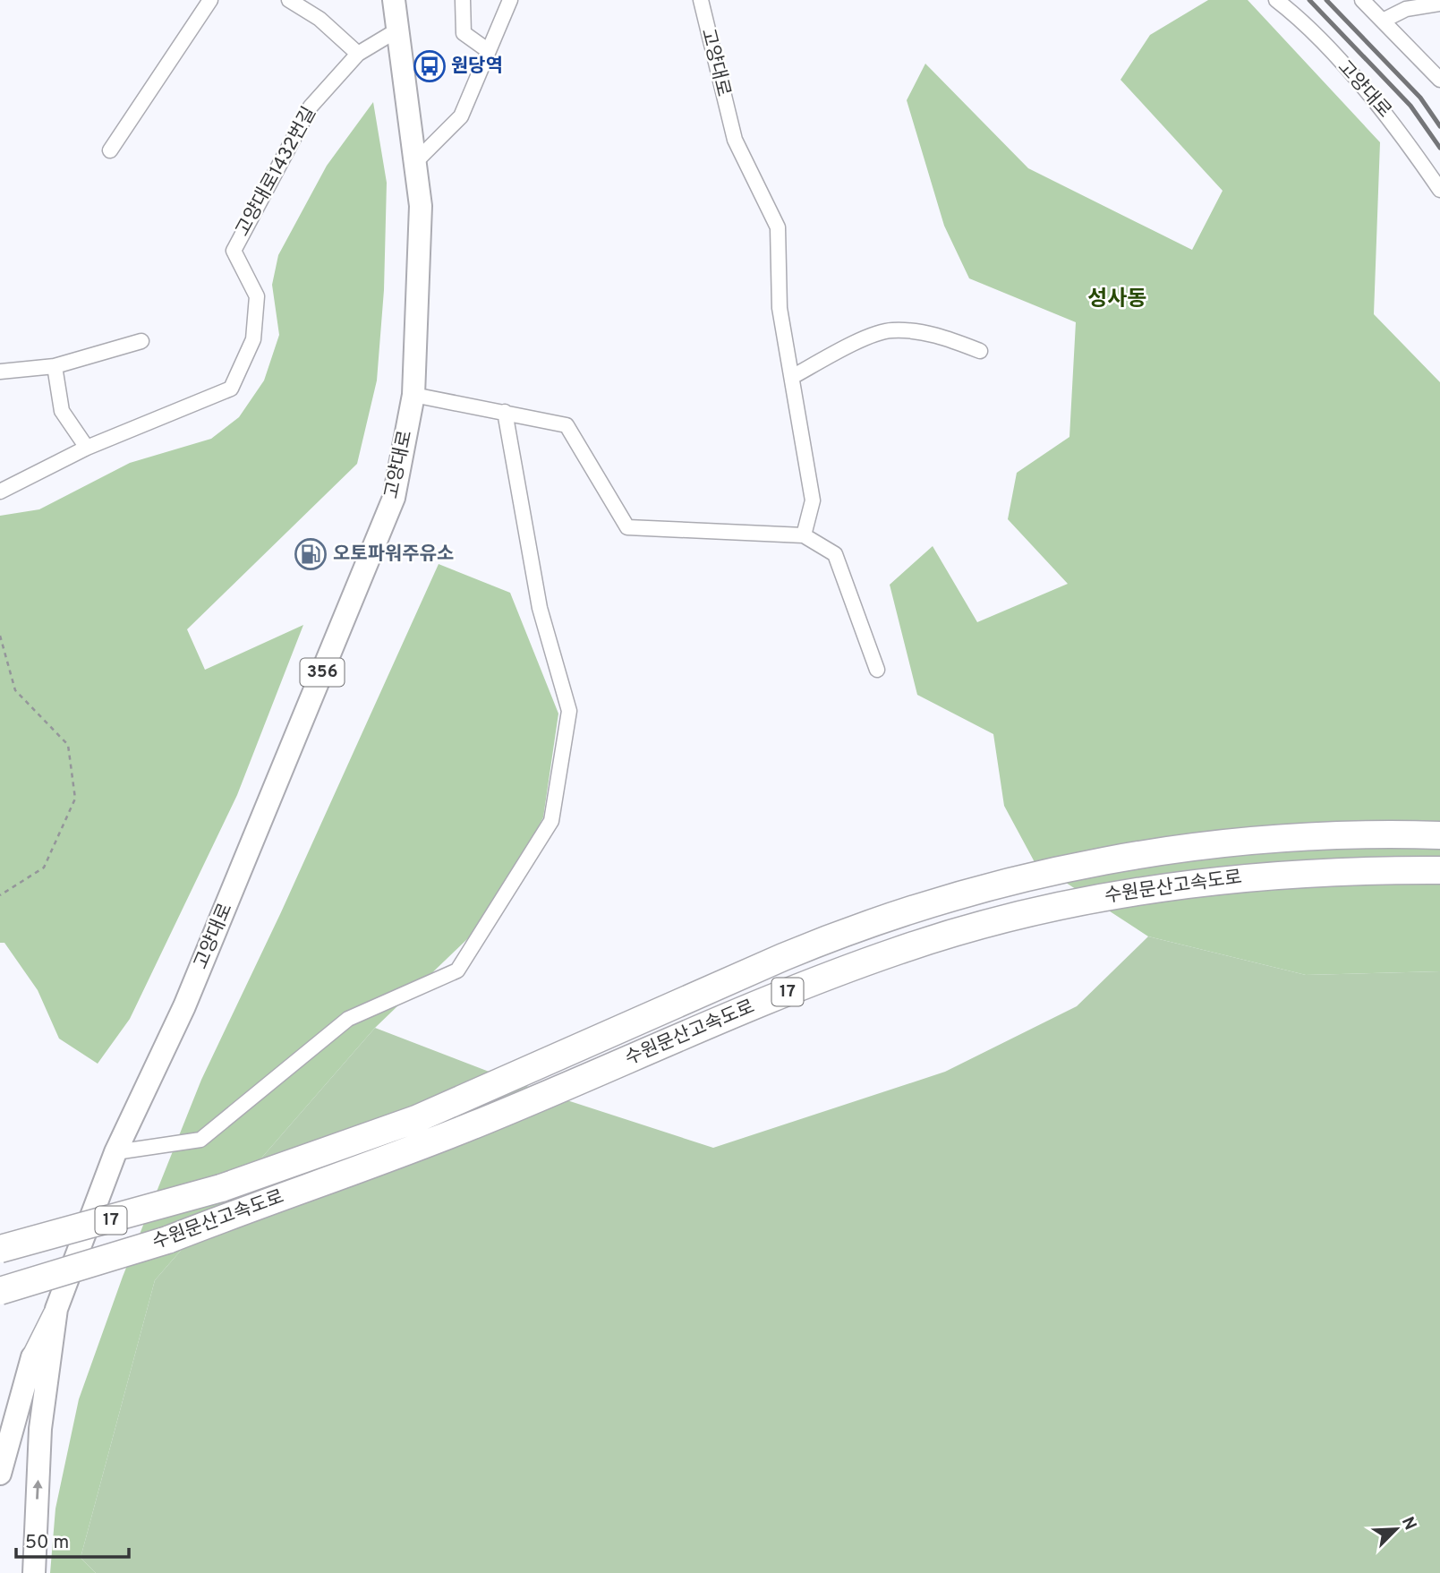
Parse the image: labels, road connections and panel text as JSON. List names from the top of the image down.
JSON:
{
  "streets": {
    "highway": ["수원문산고속도로", "17"],
    "main road": ["고양대로", "356"],
    "street": ["고양대로1432번길"]
  },
  "crossings": [
    ["고양대로", "고양대로1432번길"]
  ],
  "districts": ["성사동"],
  "places": {
    "bus stop": ["원당역"],
    "fuel station": ["오토파워주유소"]
  },
  "scale_bar": "50 m",
  "north": "top right"
}
